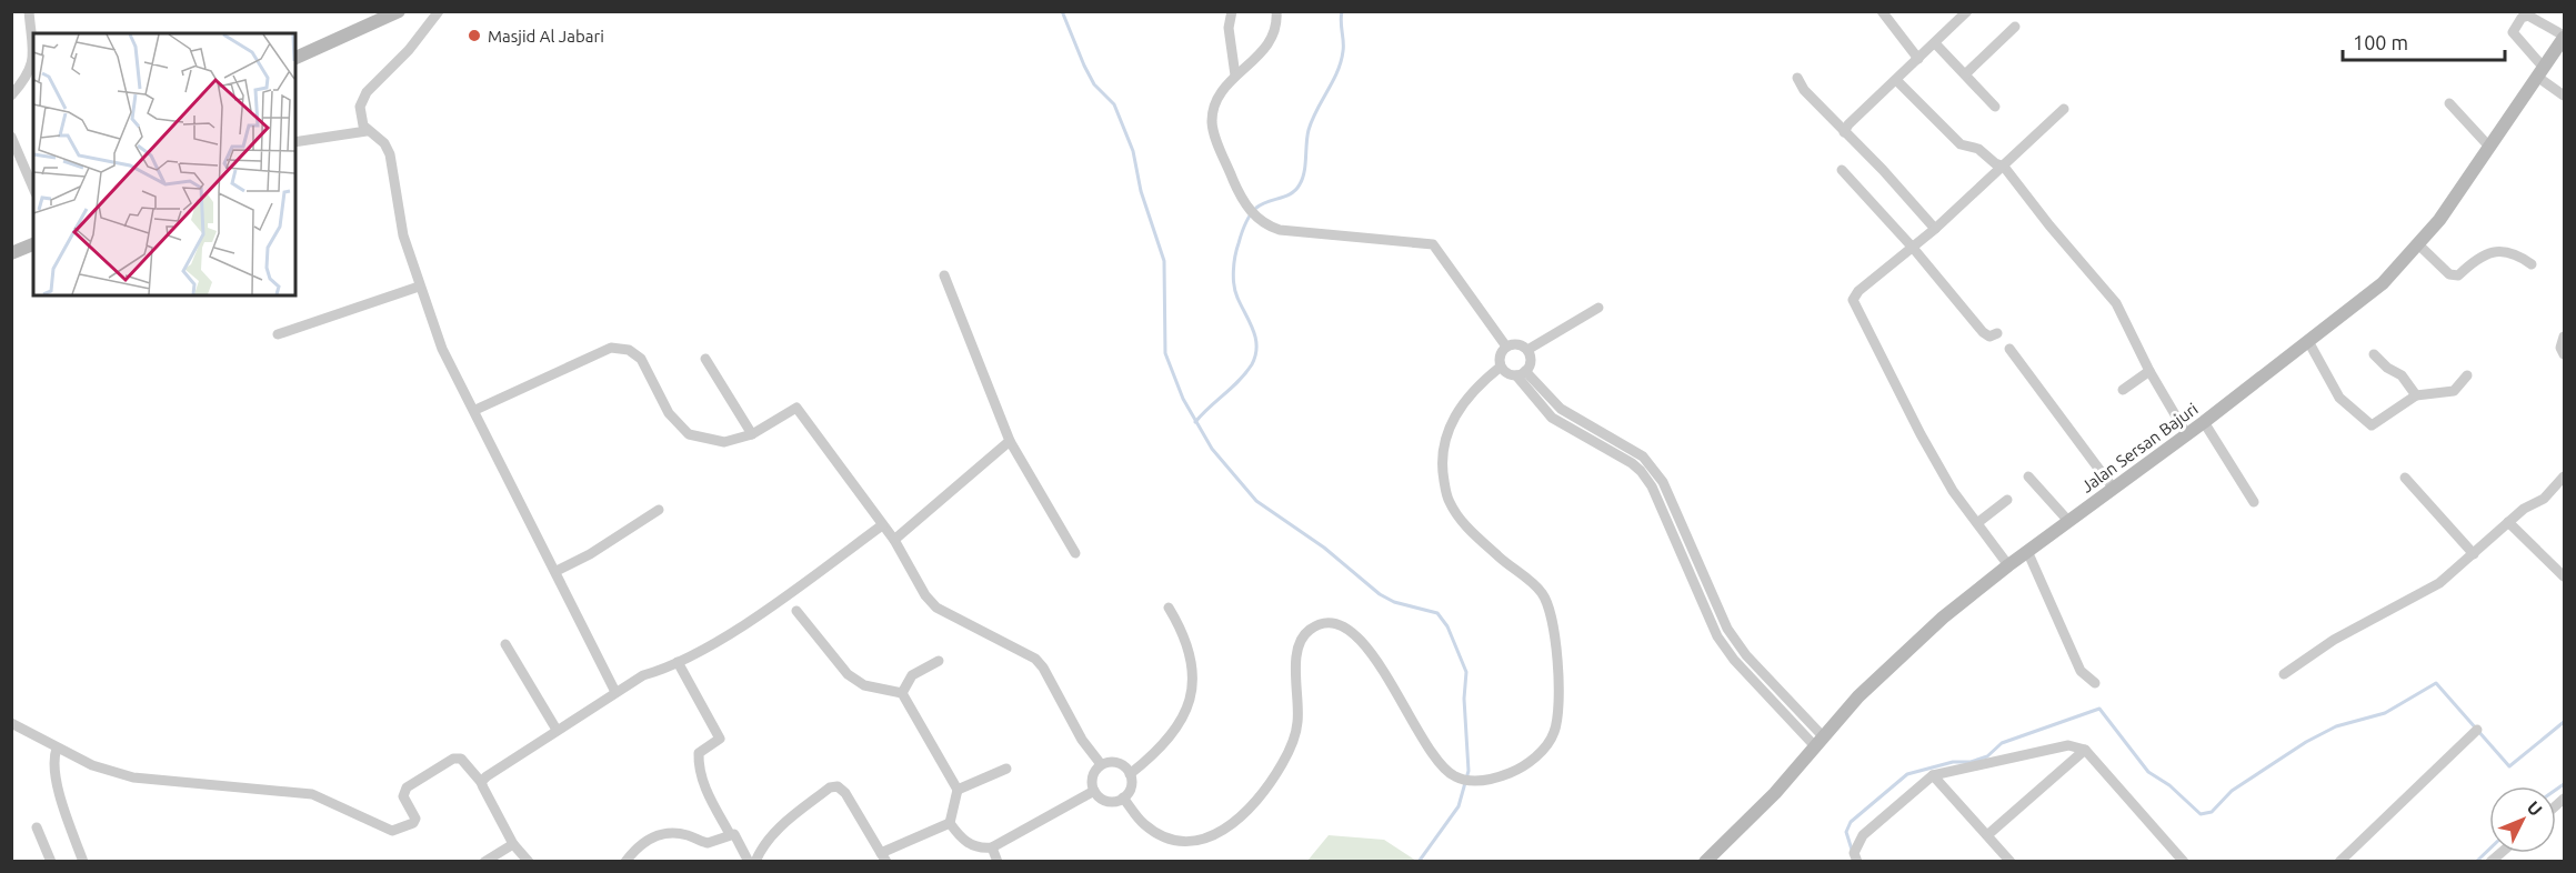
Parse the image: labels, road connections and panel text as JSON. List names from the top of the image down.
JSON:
{
  "streets": {
    "main road": ["Jalan Sersan Bajuri"]
  },
  "places": ["Masjid Al Jabari"],
  "scale_bar": "100 m",
  "north": "top right"
}
